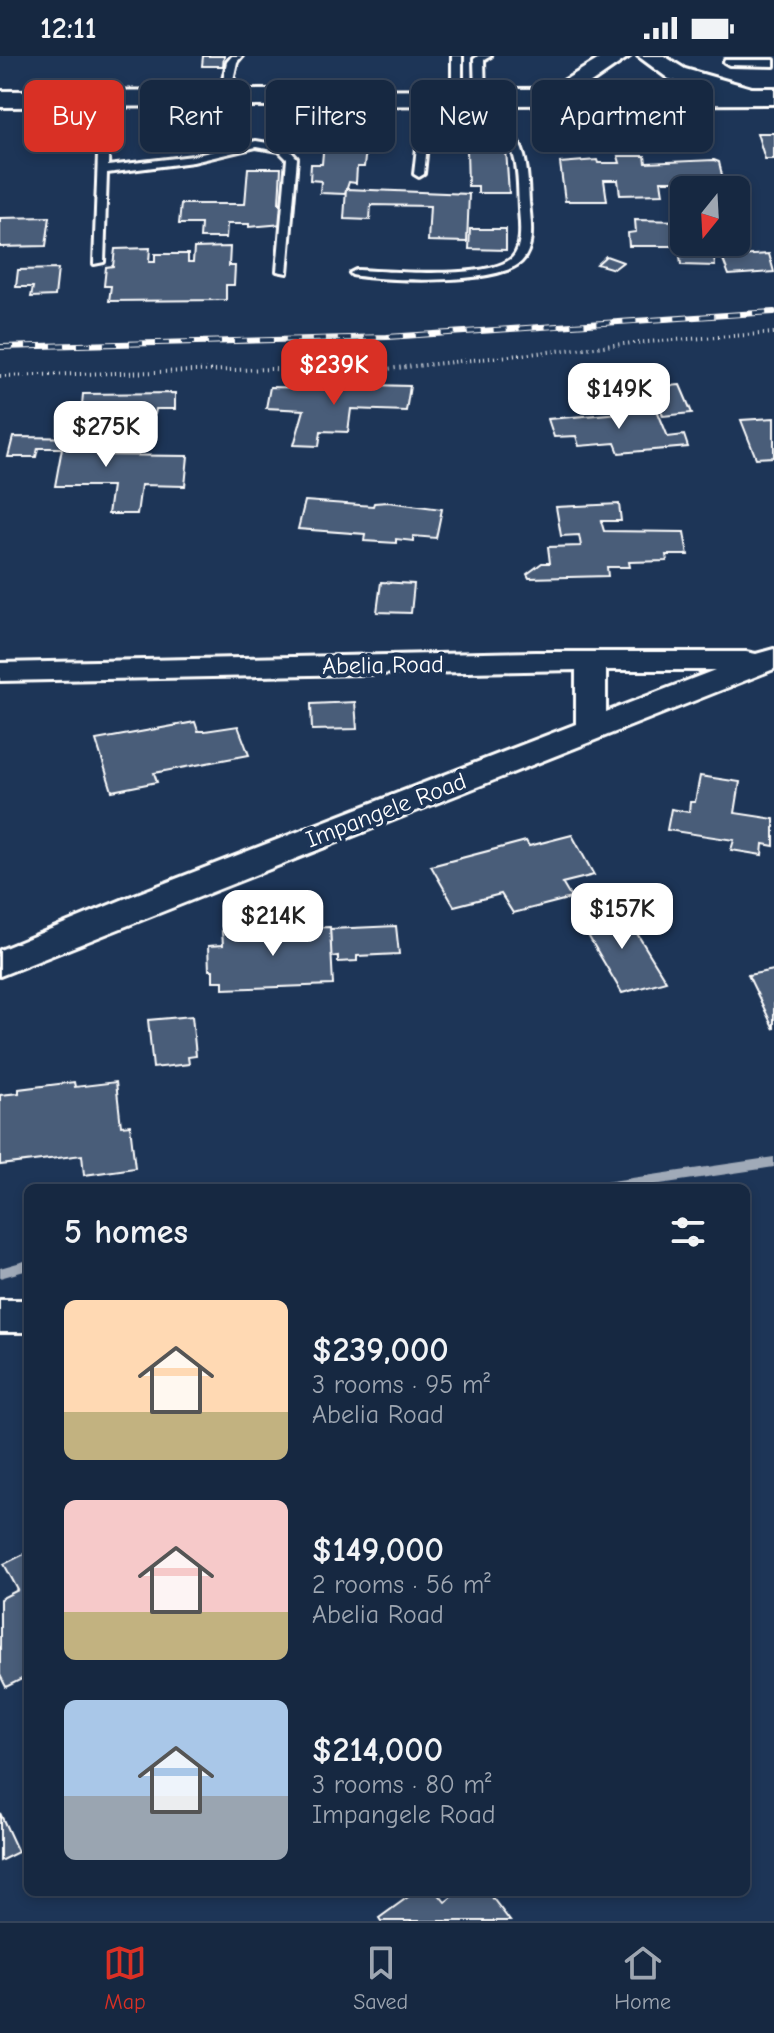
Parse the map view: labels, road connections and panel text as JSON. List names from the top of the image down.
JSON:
{
  "streets": {
    "street": ["Abelia Road", "Impangele Road"]
  },
  "crossings": [
    ["Abelia Road", "Impangele Road"]
  ],
  "north": "bottom",
  "page": {
    "status": "12:11",
    "chip": [
      "Buy",
      "Rent",
      "Filters",
      "New",
      "Apartment"
    ],
    "price": [
      "$239K",
      "$149K",
      "$275K",
      "$157K",
      "$214K"
    ],
    "heading": "5 homes",
    "list": [
      {
        "name": "$239,000",
        "note": "3 rooms · 95 m² · Abelia Road"
      },
      {
        "name": "$149,000",
        "note": "2 rooms · 56 m² · Abelia Road"
      },
      {
        "name": "$214,000",
        "note": "3 rooms · 80 m² · Impangele Road"
      }
    ],
    "tabs": ["Map", "Saved", "Home"]
  }
}
